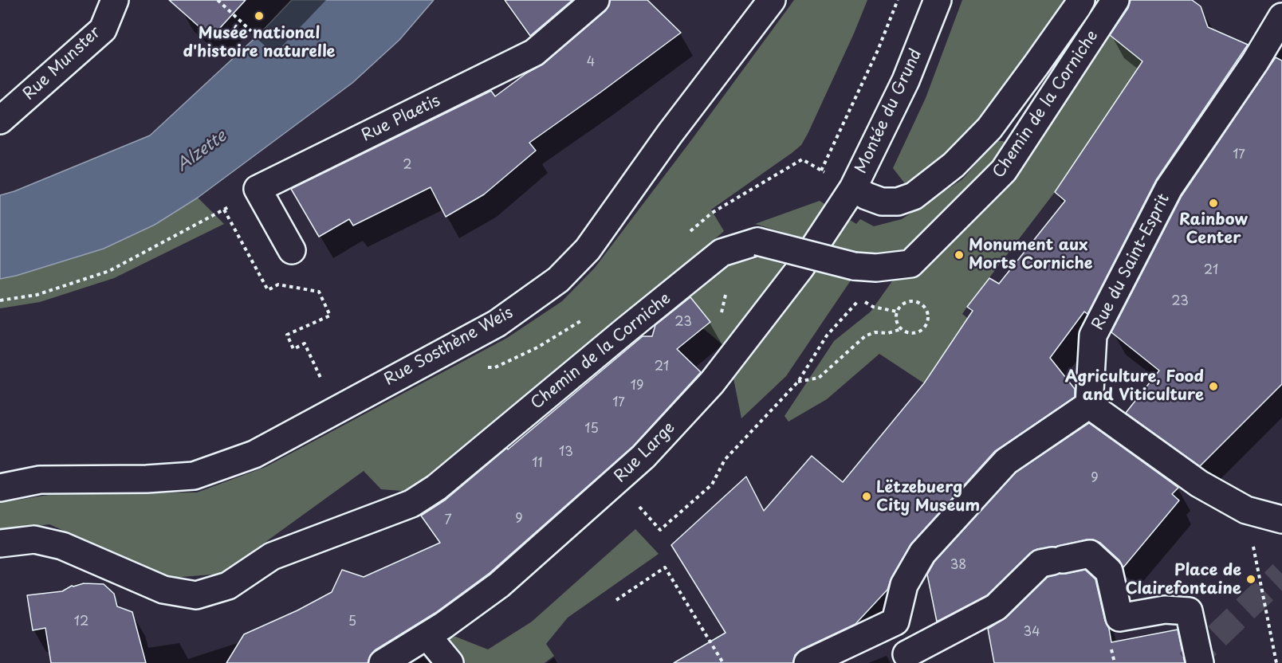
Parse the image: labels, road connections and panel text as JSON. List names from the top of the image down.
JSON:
{
  "streets": {
    "street": [
      "Rue Munster",
      "Chemin de la Corniche",
      "Montée du Grund",
      "Rue Plaetis",
      "Rue du Saint-Esprit",
      "Rue Sosthène Weis",
      "Rue Large"
    ]
  },
  "crossings": [
    ["Montée du Grund", "Rue Large"]
  ],
  "water": ["Alzette"],
  "places": [
    "Musée national d'histoire naturelle",
    "Rainbow Center",
    "Monument aux Morts Corniche",
    "Agriculture, Food and Viticulture",
    "Lëtzebuerg City Museum",
    "Place de Clairefontaine"
  ],
  "house_numbers": [
    "4",
    "17",
    "2",
    "21",
    "23",
    "23",
    "21",
    "19",
    "17",
    "15",
    "13",
    "11",
    "9",
    "9",
    "7",
    "38",
    "12",
    "5",
    "34"
  ]
}
